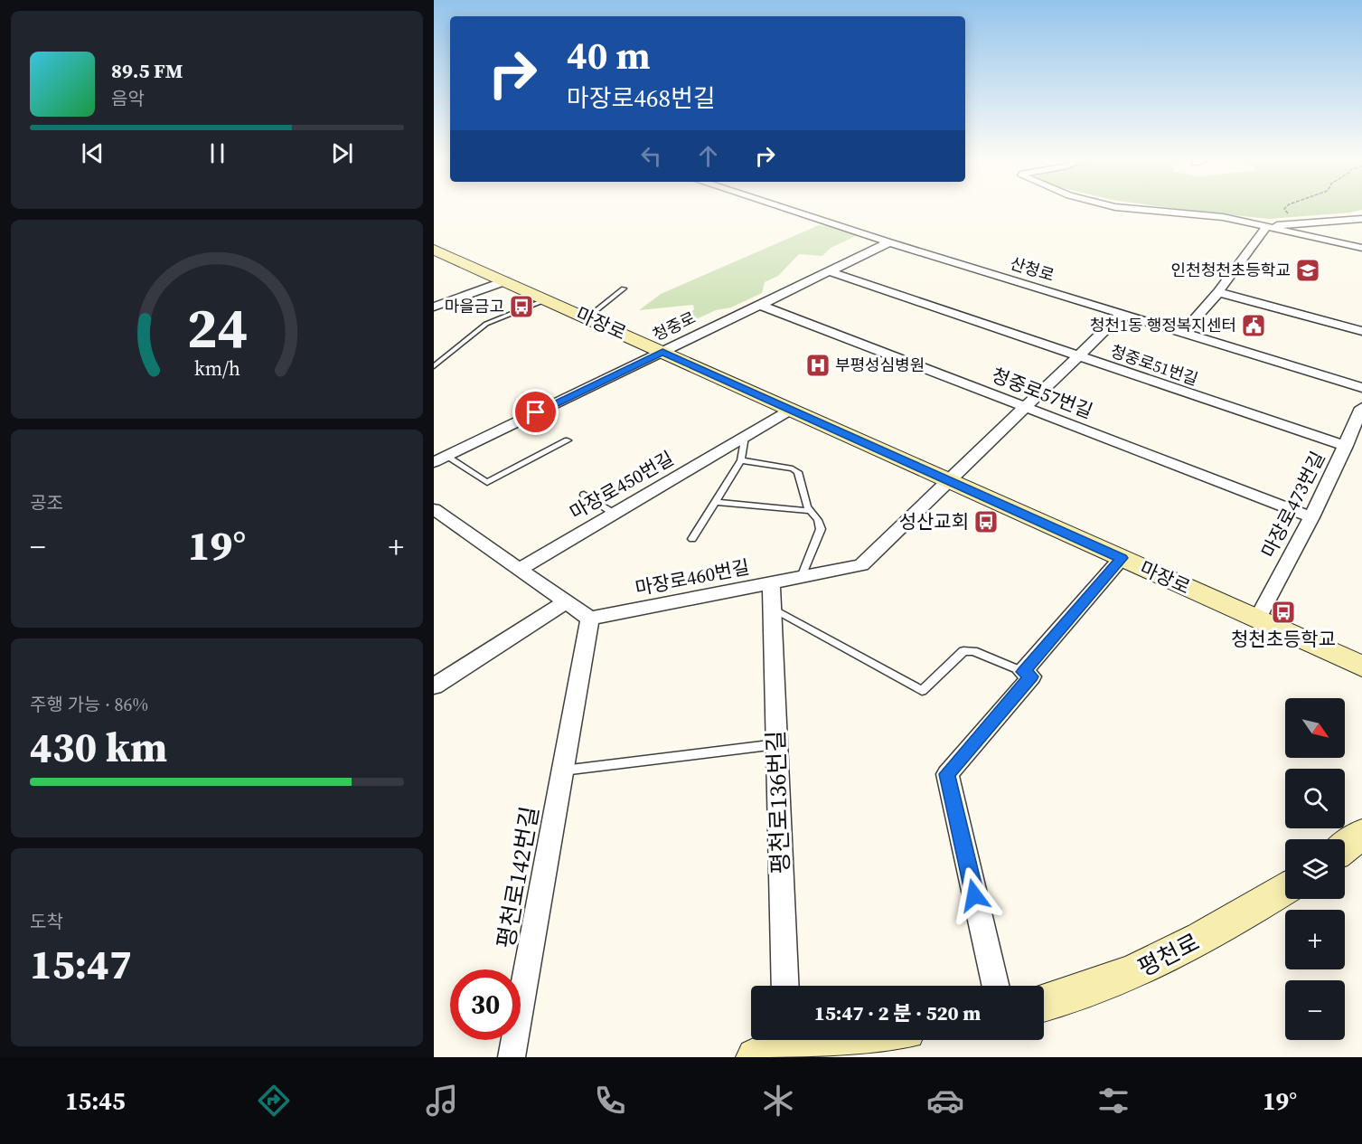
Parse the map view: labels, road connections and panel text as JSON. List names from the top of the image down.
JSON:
{
  "streets": {
    "main road": ["마장로", "평천로"],
    "street": [
      "산청로",
      "청중로",
      "청중로51번길",
      "청중로57번길",
      "마장로450번길",
      "마장로473번길",
      "마장로460번길",
      "평천로136번길",
      "평천로142번길"
    ]
  },
  "crossings": [
    ["산청로", "청중로"],
    ["산청로", "마장로460번길"],
    ["마장로", "청중로"],
    ["마장로", "마장로450번길"],
    ["마장로", "마장로473번길"],
    ["마장로", "마장로460번길"],
    ["청중로", "청중로51번길"],
    ["청중로", "청중로57번길"],
    ["청중로51번길", "마장로473번길"],
    ["청중로51번길", "마장로460번길"],
    ["청중로57번길", "마장로473번길"],
    ["청중로57번길", "마장로460번길"],
    ["마장로460번길", "평천로136번길"],
    ["마장로460번길", "평천로142번길"]
  ],
  "places": {
    "school or university": ["인천청천초등학교"],
    "bus stop": ["마을금고", "성산교회", "청천초등학교"],
    "public building": ["청천1동 행정복지센터"],
    "hospital": ["부평성심병원"]
  },
  "north": "bottom right",
  "page": {
    "turn": ["40 m", "마장로468번길"],
    "song": ["89.5 FM", "음악"],
    "tile": [
      "공조",
      ["주행 가능 · 86%", "430 km"],
      ["도착", "15:47"]
    ],
    "heat": ["−", "19°", "+"],
    "map_buttons": ["+", "−"],
    "limit": "30",
    "trip": "15:47 · 2 분 · 520 m",
    "tabs": ["15:45", "19°"],
    "gauge": ["24", "km/h"]
  }
}
